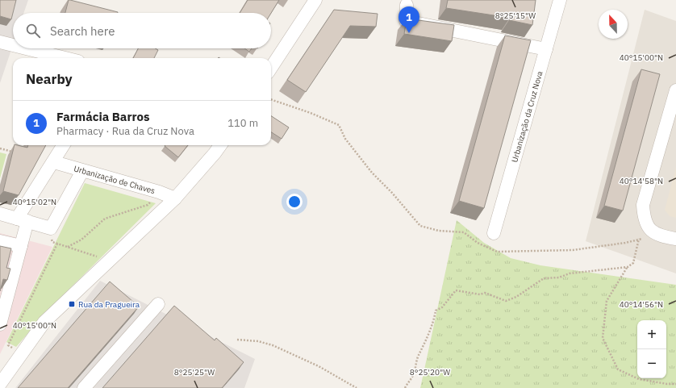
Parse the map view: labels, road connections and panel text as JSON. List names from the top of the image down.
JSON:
{
  "streets": {
    "street": ["Urbanização da Cruz Nova", "Urbanização de Chaves"]
  },
  "places": {
    "transit": ["Rua da Pragueira"]
  },
  "north": "top",
  "page": {
    "pins": "1",
    "search": "Search here",
    "heading": "Nearby",
    "list": [
      {
        "mark": "1",
        "name": "Farmácia Barros",
        "note": "Pharmacy · Rua da Cruz Nova",
        "value": "110 m"
      }
    ],
    "map_buttons": ["+", "−"]
  },
  "coordinates": [
    "8°25'15\"W",
    "40°15'00\"N",
    "40°14'58\"N",
    "40°15'02\"N",
    "40°14'56\"N",
    "8°25'25\"W",
    "8°25'20\"W"
  ]
}
